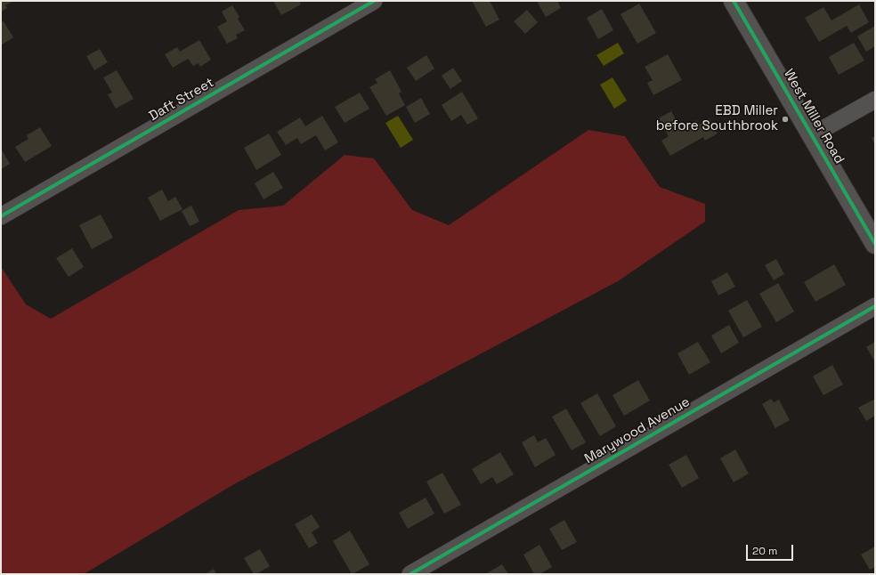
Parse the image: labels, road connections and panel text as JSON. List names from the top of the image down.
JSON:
{
  "streets": {
    "street": ["Daft Street", "West Miller Road", "Marywood Avenue"]
  },
  "places": ["EBD Miller before Southbrook"],
  "scale_bar": "20 m"
}
